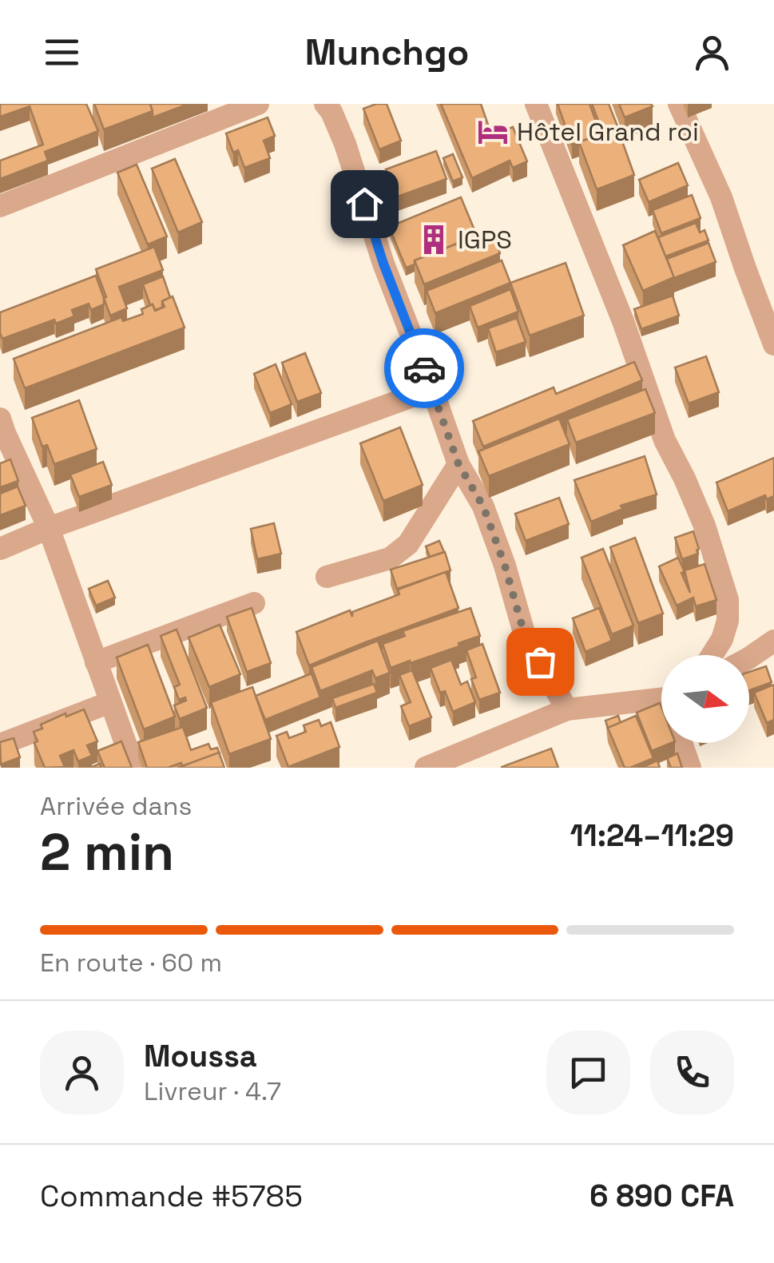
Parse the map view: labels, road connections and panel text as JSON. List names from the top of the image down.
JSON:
{
  "places": {
    "hotel": ["Hôtel Grand roi"],
    "building": ["IGPS"]
  },
  "north": "right",
  "page": {
    "header": "Munchgo",
    "heading": ["2 min", "Arrivée dans", "11:24–11:29"],
    "panel": [
      "Moussa",
      "Livreur · 4.7",
      "Commande #5785",
      "6 890 CFA"
    ],
    "bar": "En route · 60 m"
  }
}
